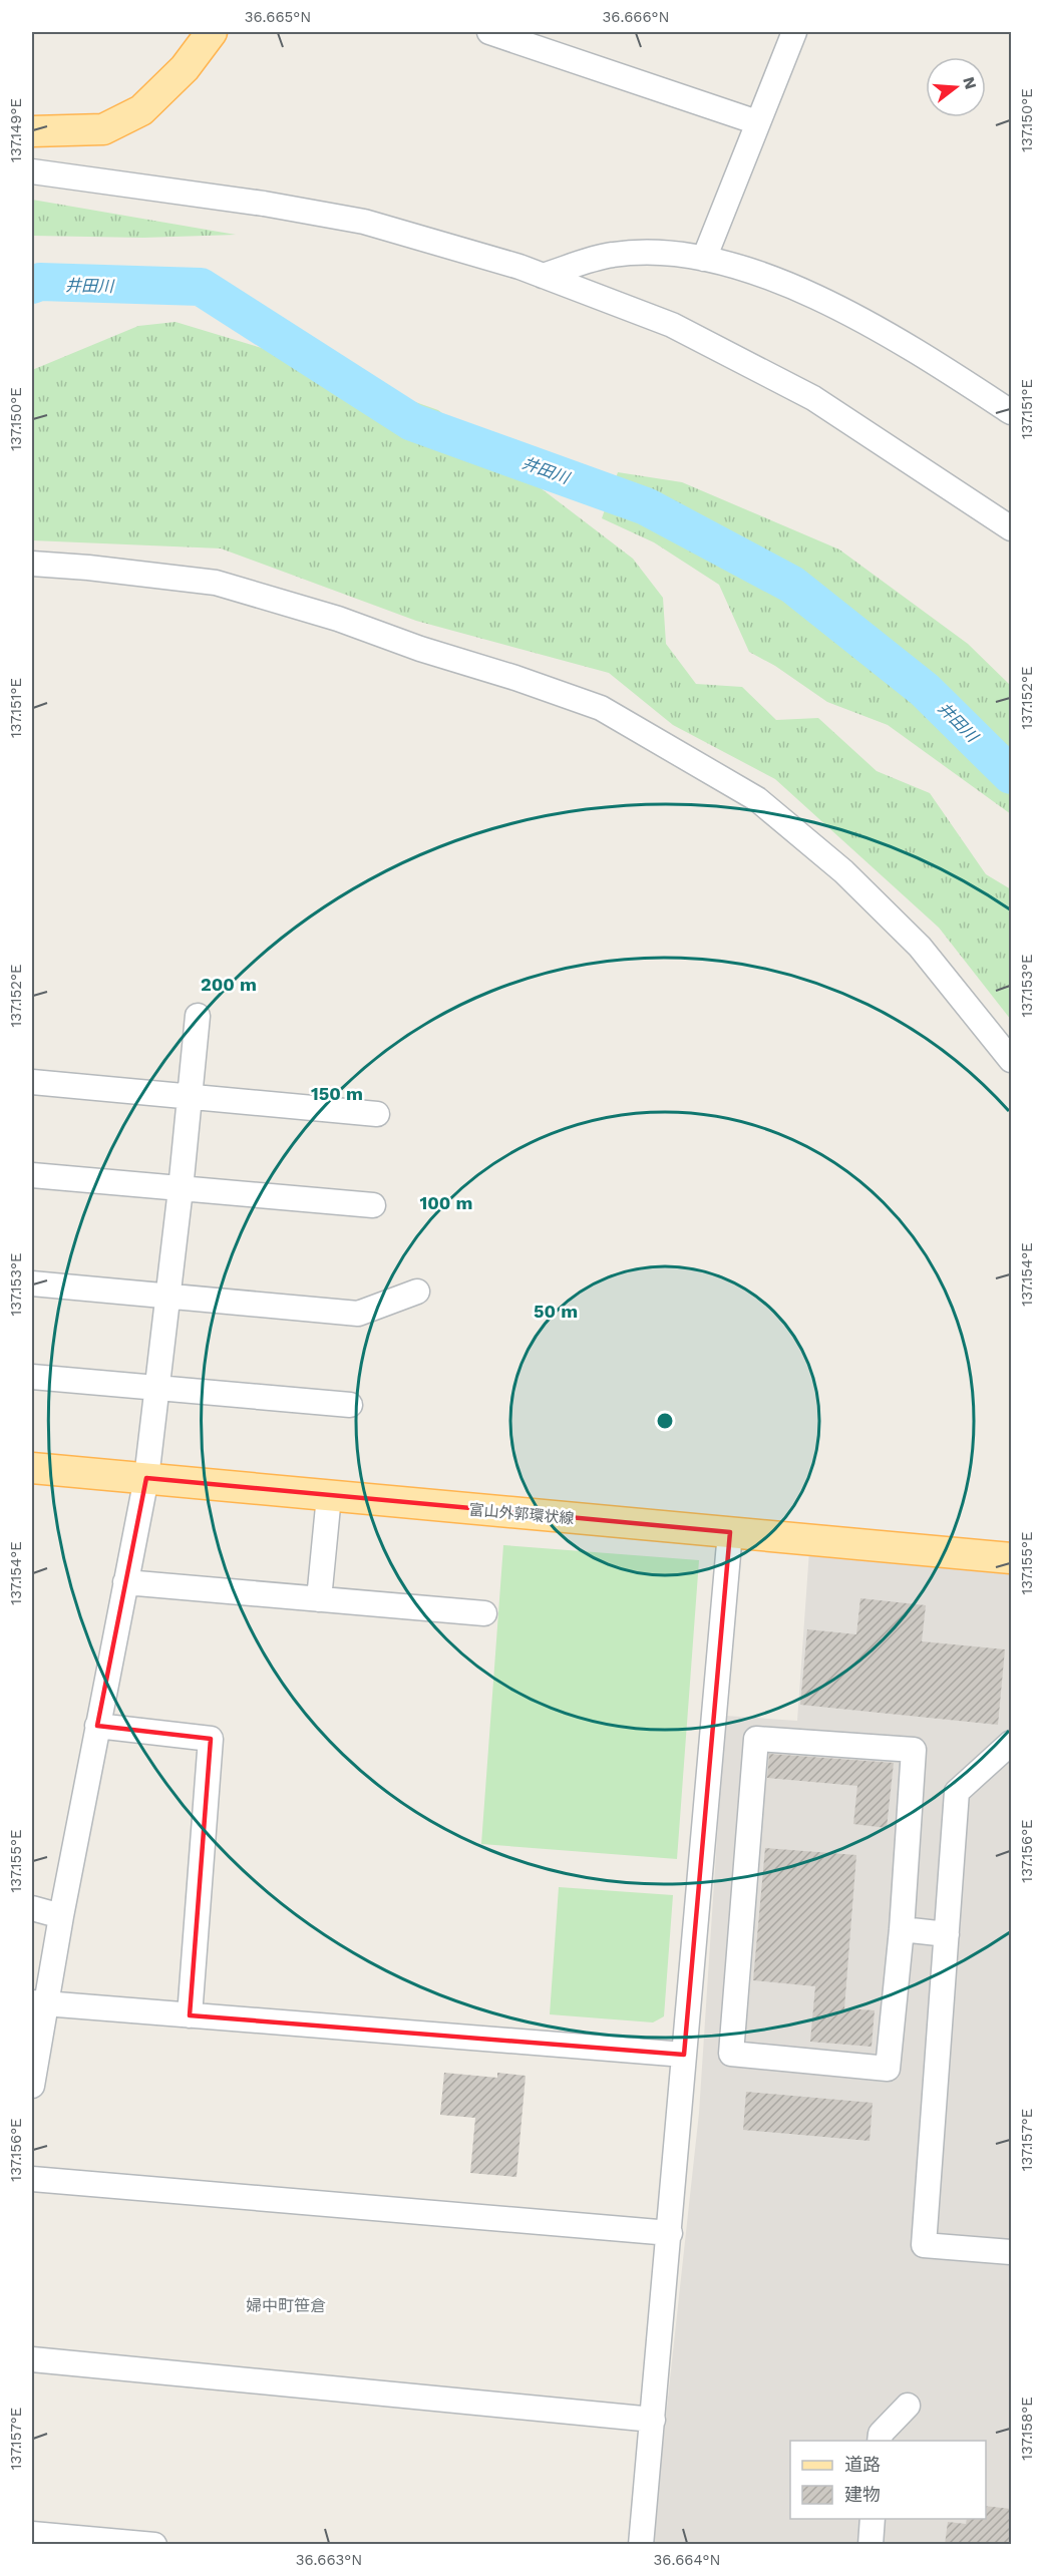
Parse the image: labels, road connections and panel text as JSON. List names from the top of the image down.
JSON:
{
  "streets": {
    "main road": ["富山外郭環状線"]
  },
  "districts": ["婦中町笹倉"],
  "water": ["井田川"],
  "legend": ["道路", "建物"],
  "north": "right",
  "coordinates": [
    "36.665°N",
    "36.666°N",
    "137.150°E",
    "137.149°E",
    "137.151°E",
    "137.152°E",
    "137.153°E",
    "137.154°E",
    "137.155°E",
    "137.156°E",
    "137.157°E",
    "137.158°E",
    "36.663°N",
    "36.664°N"
  ],
  "rings": [
    "200 m",
    "150 m",
    "100 m",
    "50 m"
  ]
}
